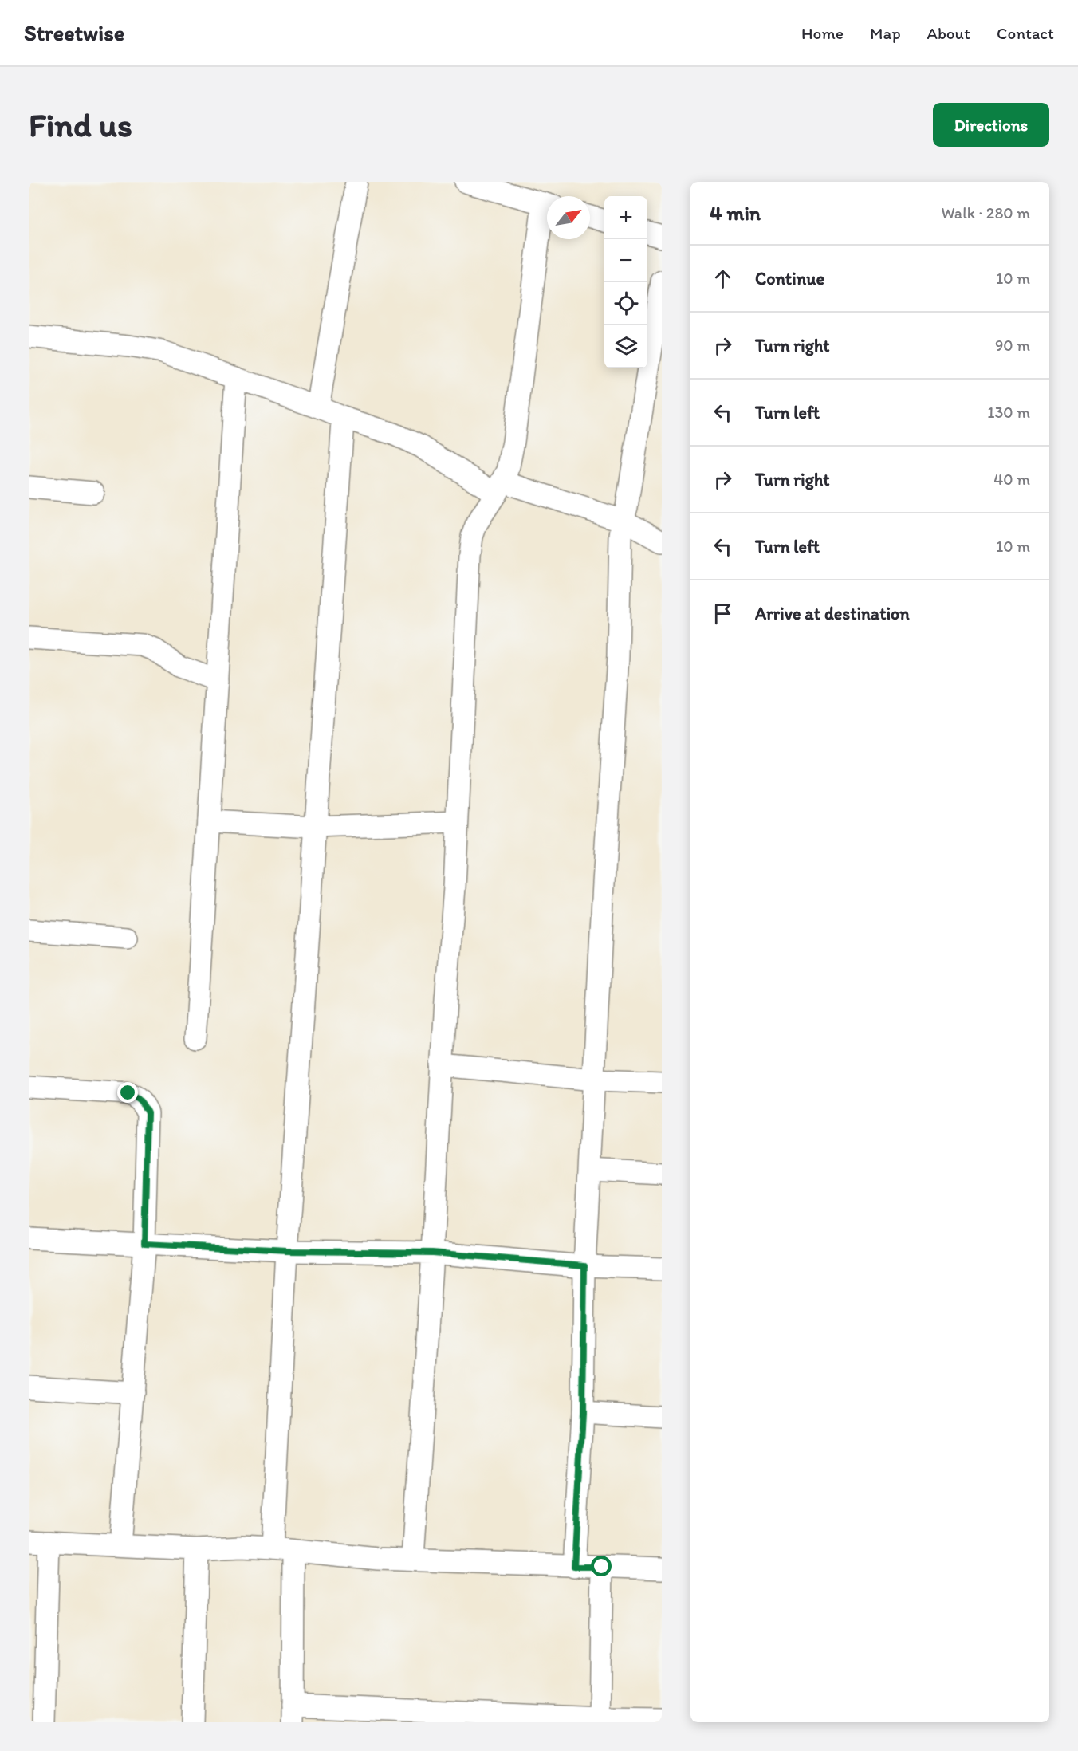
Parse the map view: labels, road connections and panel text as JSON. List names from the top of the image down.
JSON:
{
  "north": "top right",
  "page": {
    "header": "Streetwise",
    "nav": [
      "Home",
      "Map",
      "About",
      "Contact"
    ],
    "buttons": "Directions",
    "title": "Find us",
    "heading": ["4 min", "Walk · 280 m"],
    "map_buttons": ["+", "−"],
    "list": [
      ["Continue", "10 m"],
      ["Turn right", "90 m"],
      ["Turn left", "130 m"],
      ["Turn right", "40 m"],
      ["Turn left", "10 m"],
      "Arrive at destination"
    ]
  }
}
